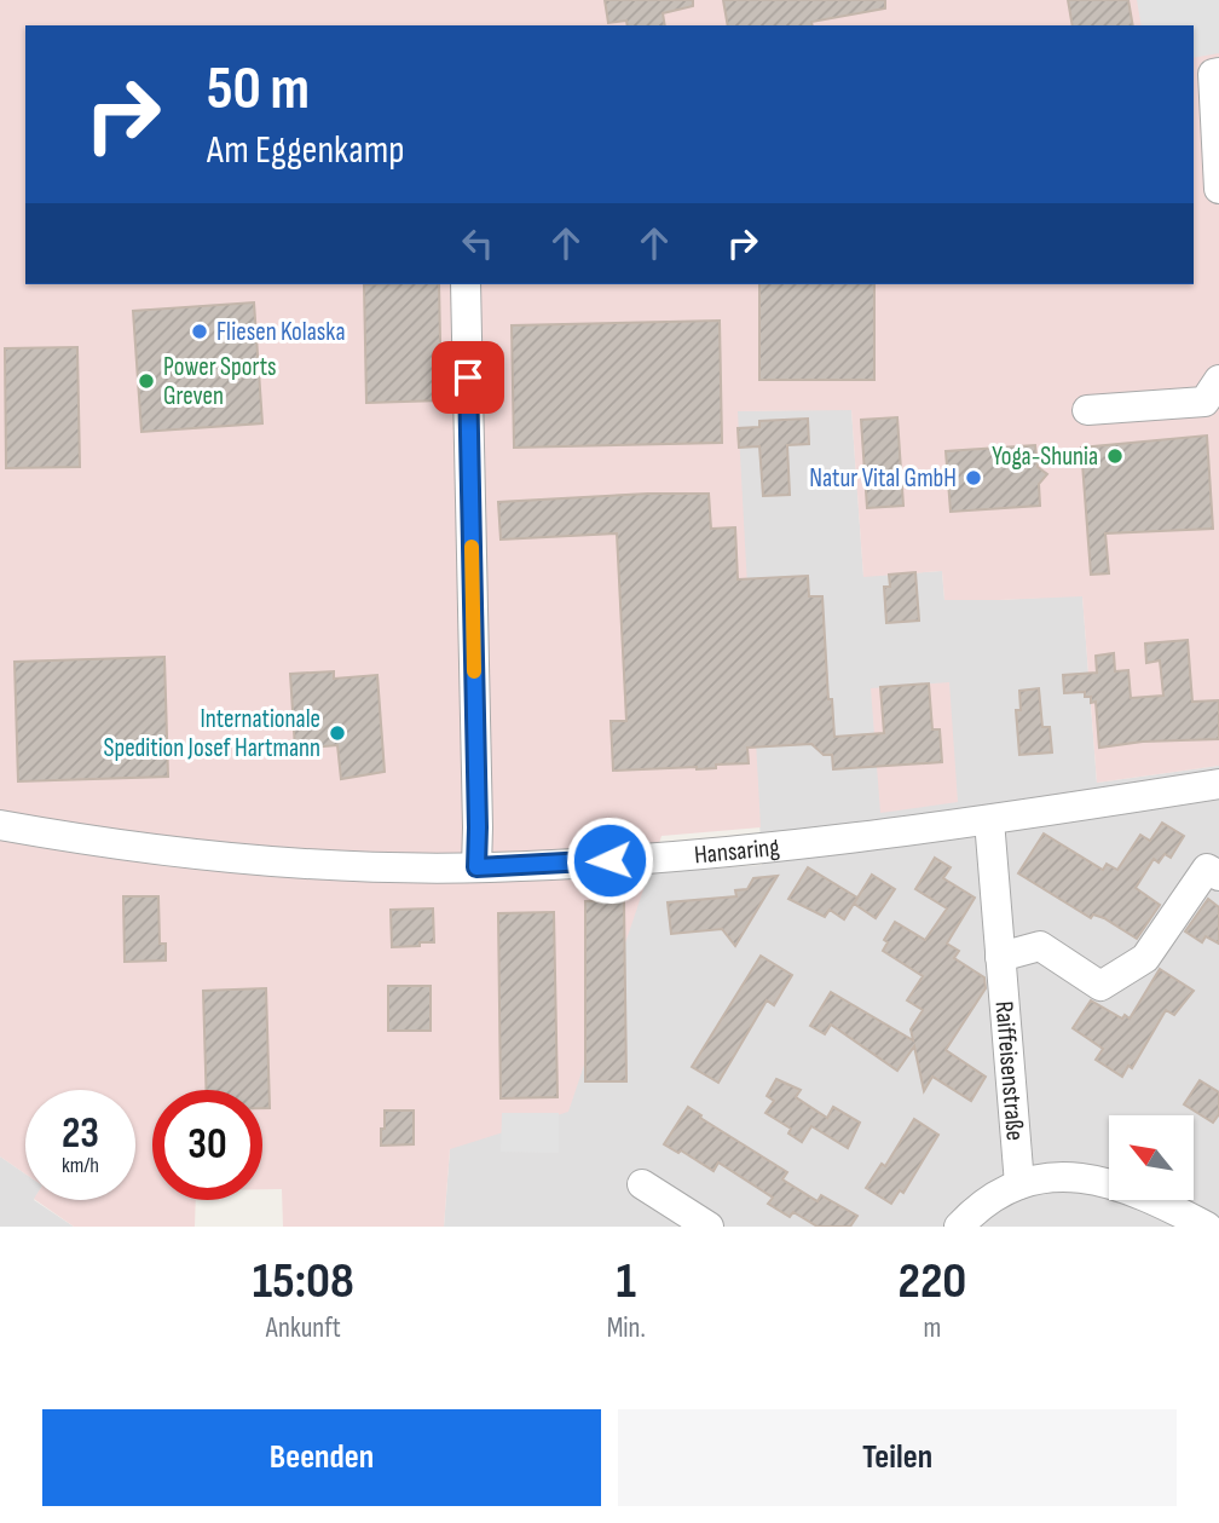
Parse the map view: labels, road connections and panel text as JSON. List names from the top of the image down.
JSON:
{
  "streets": {
    "street": ["Hansaring", "Raiffeisenstraße"]
  },
  "crossings": [
    ["Hansaring", "Raiffeisenstraße"]
  ],
  "places": [
    "Fliesen Kolaska",
    "Power Sports Greven",
    "Yoga-Shunia",
    "Natur Vital GmbH",
    "Internationale Spedition Josef Hartmann"
  ],
  "north": "top left",
  "page": {
    "turn": ["50 m", "Am Eggenkamp"],
    "speed": "23 km/h",
    "limit": "30",
    "eta": [
      "15:08",
      "Ankunft",
      "1",
      "Min.",
      "220",
      "m"
    ],
    "buttons": ["Beenden", "Teilen"]
  }
}
